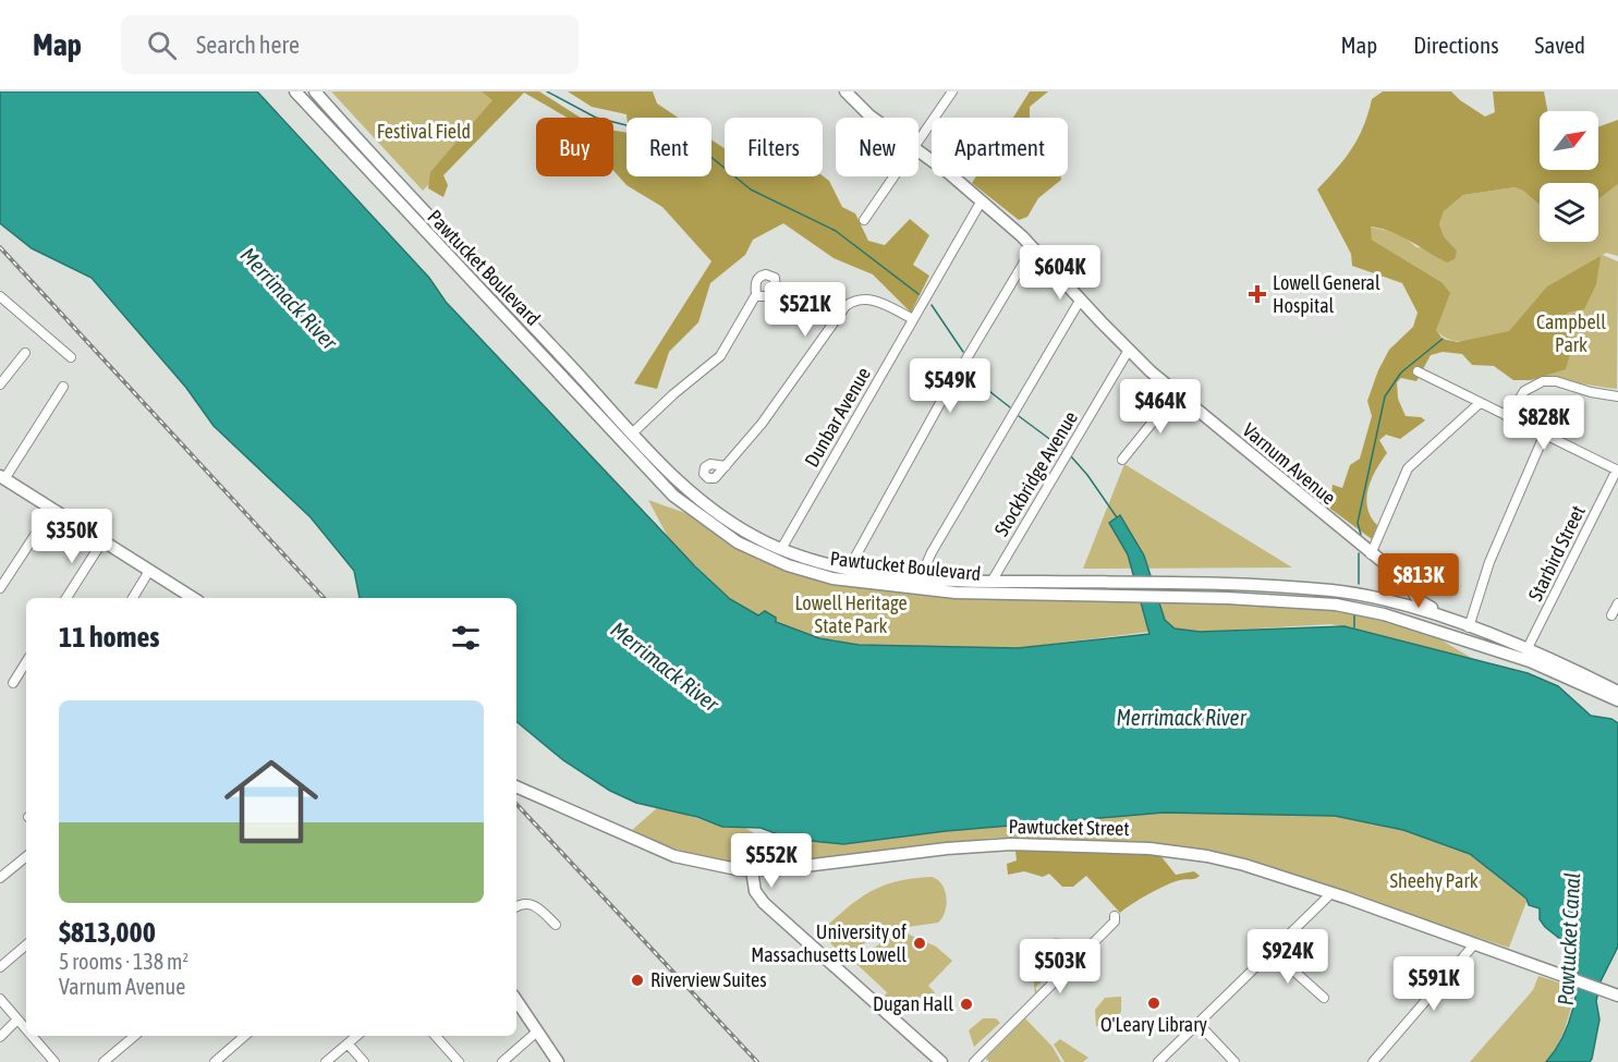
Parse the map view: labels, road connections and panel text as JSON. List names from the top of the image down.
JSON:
{
  "streets": {
    "main road": ["Pawtucket Boulevard", "Varnum Avenue", "Pawtucket Street"],
    "street": ["Dunbar Avenue", "Stockbridge Avenue", "Starbird Street"]
  },
  "crossings": [
    ["Pawtucket Boulevard", "Dunbar Avenue"],
    ["Pawtucket Boulevard", "Varnum Avenue"],
    ["Pawtucket Boulevard", "Stockbridge Avenue"],
    ["Dunbar Avenue", "Varnum Avenue"],
    ["Varnum Avenue", "Stockbridge Avenue"],
    ["Varnum Avenue", "Starbird Street"]
  ],
  "water": ["Merrimack River", "Pawtucket Canal"],
  "parks": [
    "Festival Field",
    "Campbell Park",
    "Lowell Heritage State Park",
    "Sheehy Park"
  ],
  "places": {
    "health": ["Lowell General Hospital"],
    "other": [
      "University of Massachusetts Lowell",
      "Riverview Suites",
      "O'Leary Library",
      "Dugan Hall"
    ]
  },
  "north": "top right",
  "page": {
    "header": "Map",
    "search": "Search here",
    "nav": ["Map", "Directions", "Saved"],
    "chip": [
      "Buy",
      "Rent",
      "Filters",
      "New",
      "Apartment"
    ],
    "price": [
      "$604K",
      "$521K",
      "$549K",
      "$464K",
      "$828K",
      "$350K",
      "$813K",
      "$552K",
      "$924K",
      "$503K",
      "$591K"
    ],
    "heading": "11 homes",
    "list": [
      {
        "name": "$813,000",
        "note": "5 rooms · 138 m² · Varnum Avenue"
      }
    ]
  }
}
